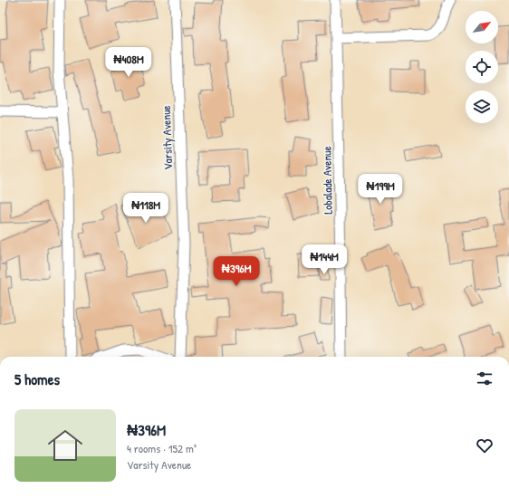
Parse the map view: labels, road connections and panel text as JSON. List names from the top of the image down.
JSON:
{
  "streets": {
    "street": ["Varsity Avenue", "Lobalade Avenue"]
  },
  "north": "top right",
  "page": {
    "price": [
      "₦408M",
      "₦199M",
      "₦118M",
      "₦144M",
      "₦396M"
    ],
    "heading": "5 homes",
    "list": [
      {
        "name": "₦396M",
        "note": "4 rooms · 152 m² · Varsity Avenue"
      }
    ]
  }
}
